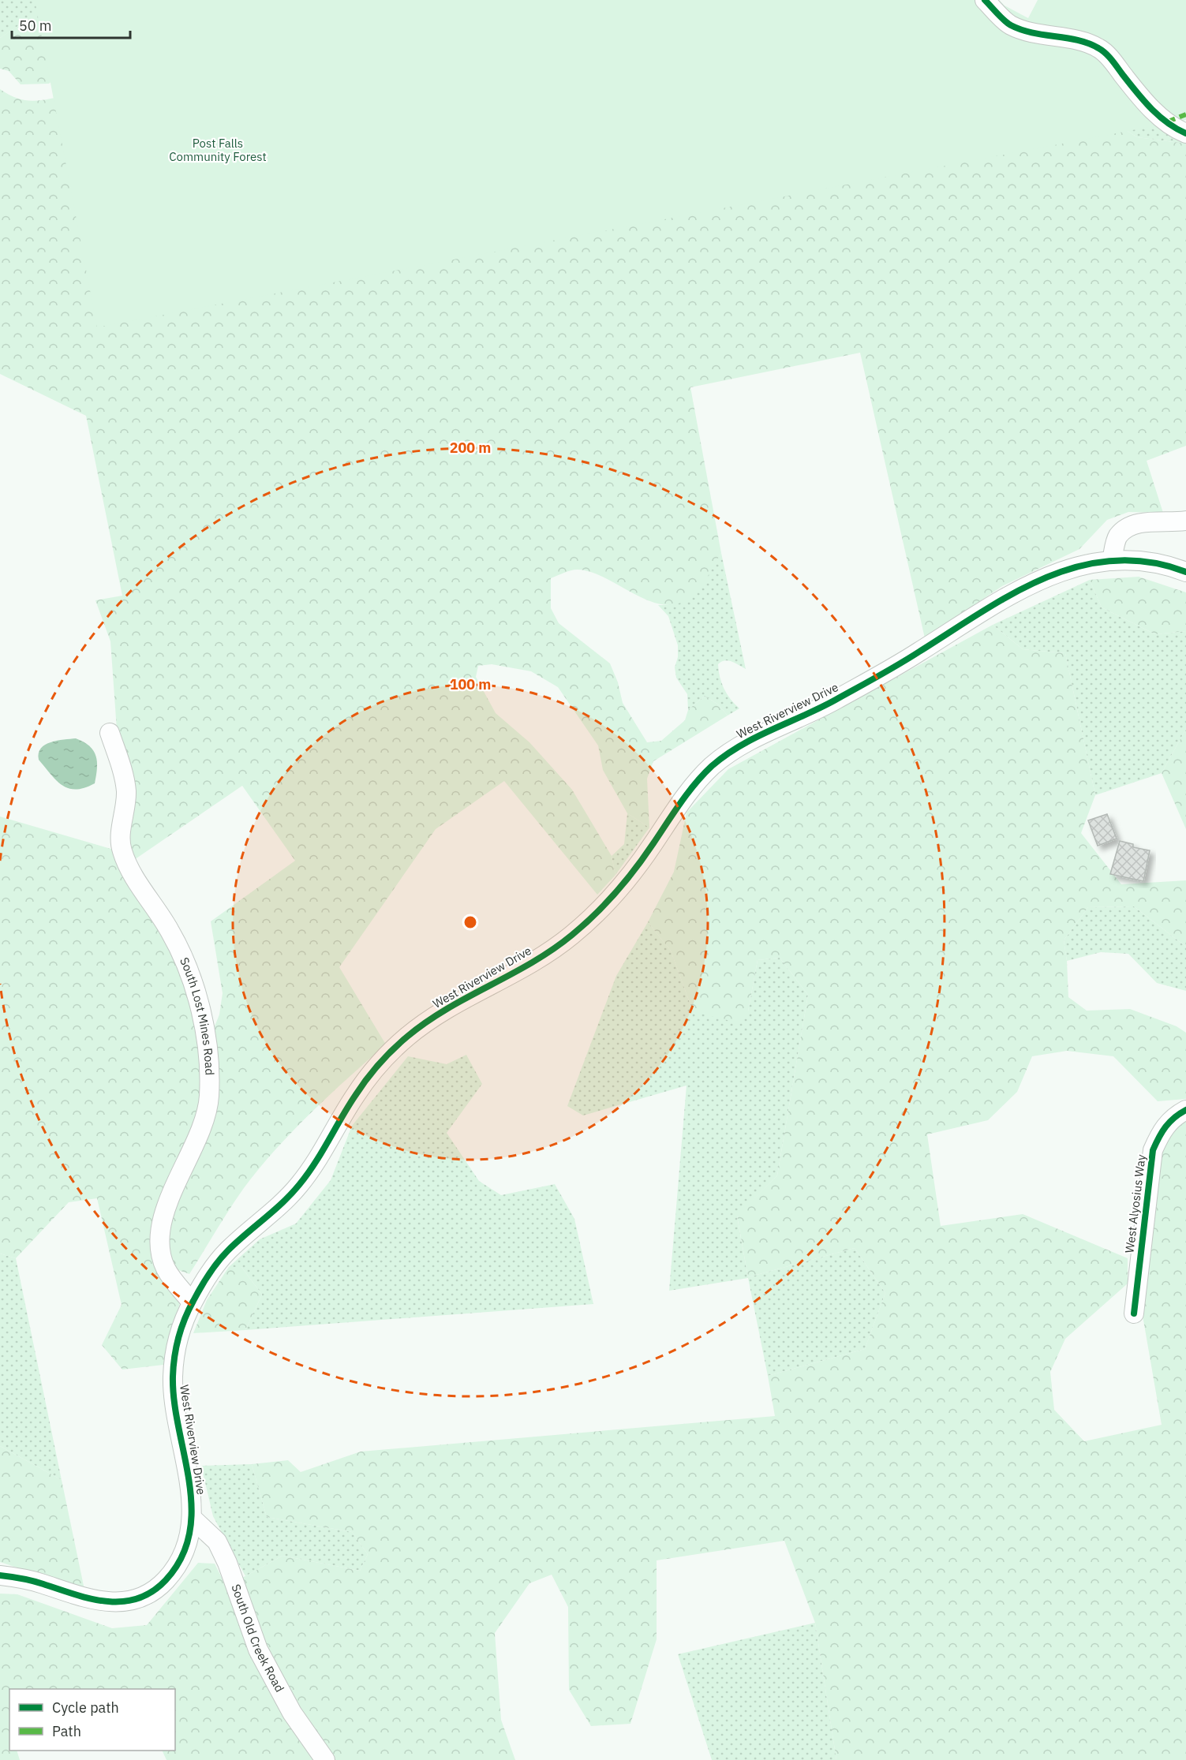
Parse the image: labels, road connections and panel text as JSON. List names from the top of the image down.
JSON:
{
  "streets": {
    "street": [
      "West Riverview Drive",
      "South Lost Mines Road",
      "West Alyosius Way",
      "South Old Creek Road"
    ]
  },
  "crossings": [
    ["West Riverview Drive", "South Lost Mines Road"],
    ["West Riverview Drive", "South Old Creek Road"]
  ],
  "parks": ["Post Falls Community Forest"],
  "legend": ["Cycle path", "Path"],
  "scale_bar": "50 m",
  "rings": ["200 m", "100 m"]
}
